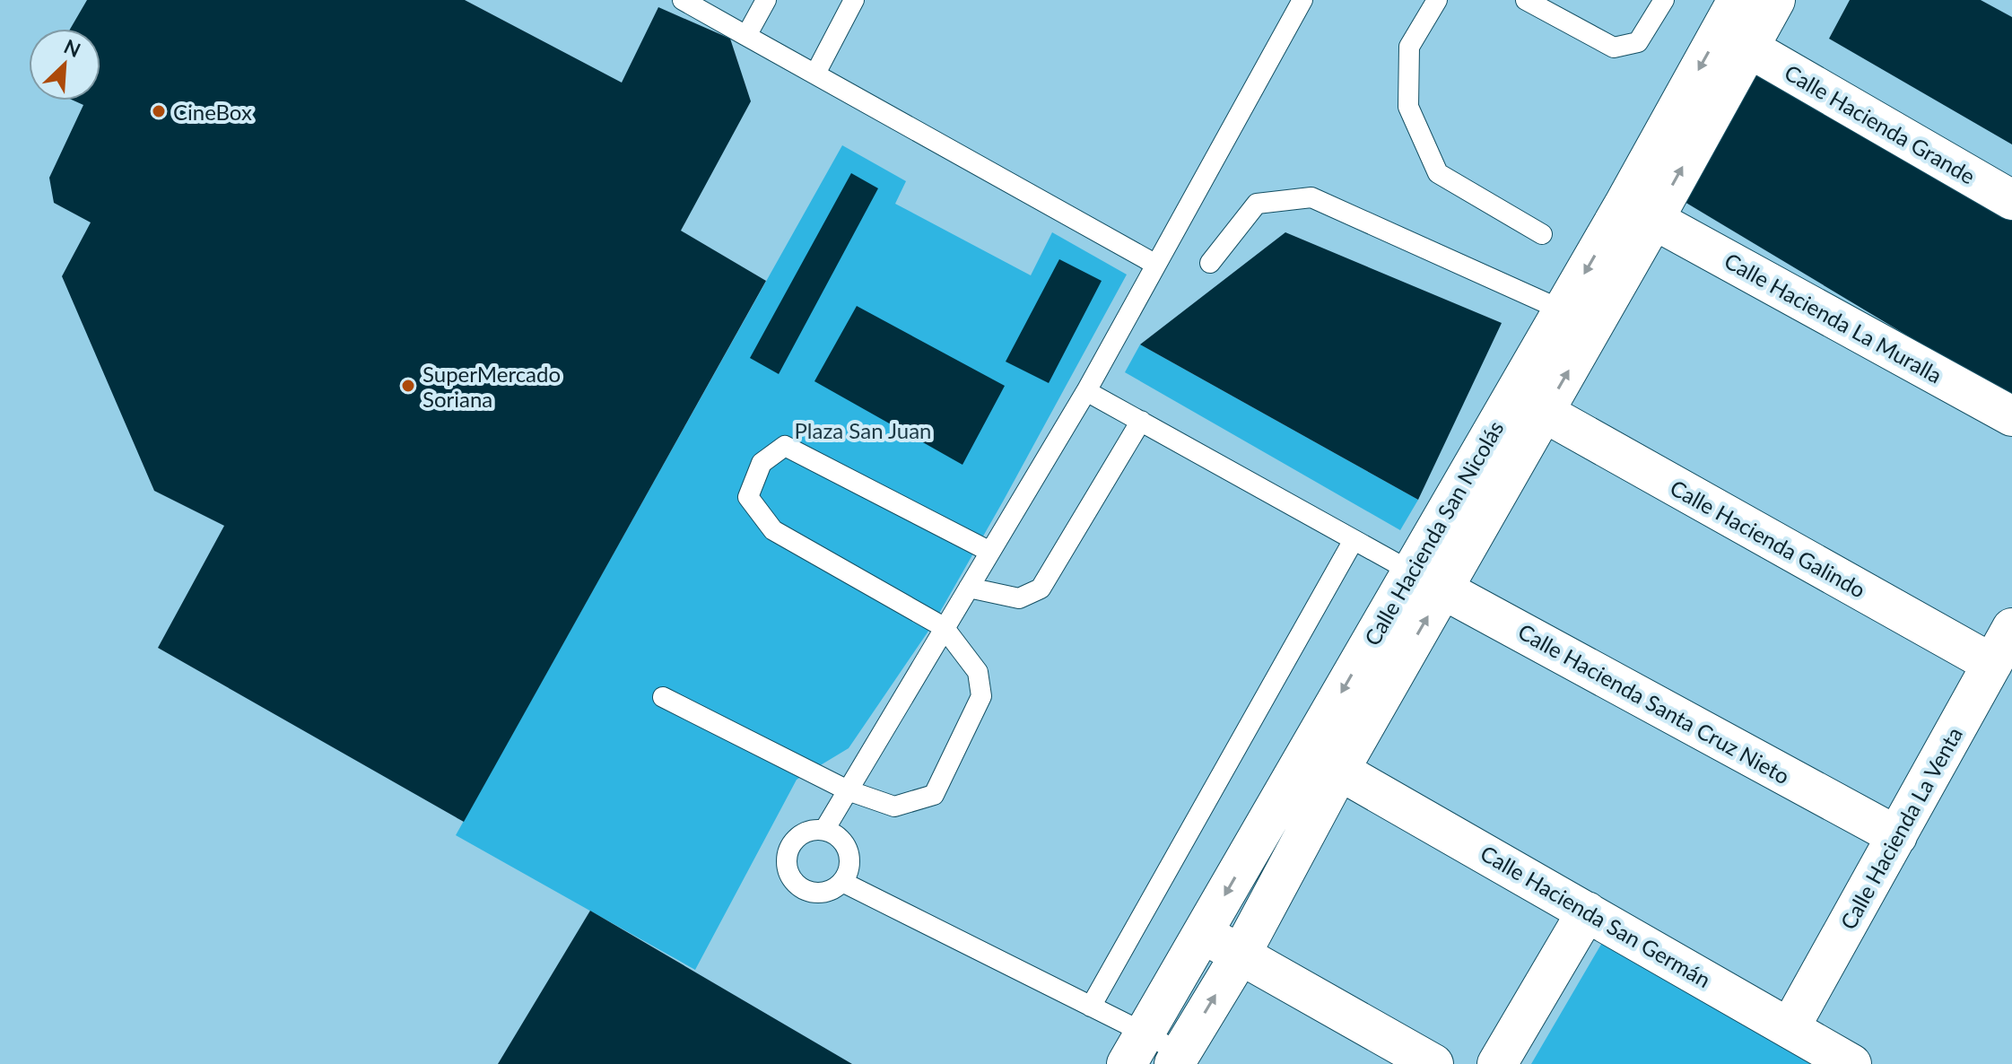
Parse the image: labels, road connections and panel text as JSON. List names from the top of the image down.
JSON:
{
  "streets": {
    "street": [
      "Calle Hacienda Grande",
      "Calle Hacienda La Muralla",
      "Calle Hacienda San Nicolás",
      "Calle Hacienda Galindo",
      "Calle Hacienda Santa Cruz Nieto",
      "Calle Hacienda La Venta",
      "Calle Hacienda San Germán"
    ]
  },
  "crossings": [
    ["Calle Hacienda Grande", "Calle Hacienda San Nicolás"],
    ["Calle Hacienda La Muralla", "Calle Hacienda San Nicolás"],
    ["Calle Hacienda San Nicolás", "Calle Hacienda Galindo"],
    ["Calle Hacienda San Nicolás", "Calle Hacienda Santa Cruz Nieto"],
    ["Calle Hacienda San Nicolás", "Calle Hacienda San Germán"],
    ["Calle Hacienda Galindo", "Calle Hacienda La Venta"],
    ["Calle Hacienda Santa Cruz Nieto", "Calle Hacienda La Venta"],
    ["Calle Hacienda La Venta", "Calle Hacienda San Germán"]
  ],
  "parks": ["Plaza San Juan"],
  "places": ["CineBox", "SuperMercado Soriana"],
  "north": "top right"
}
